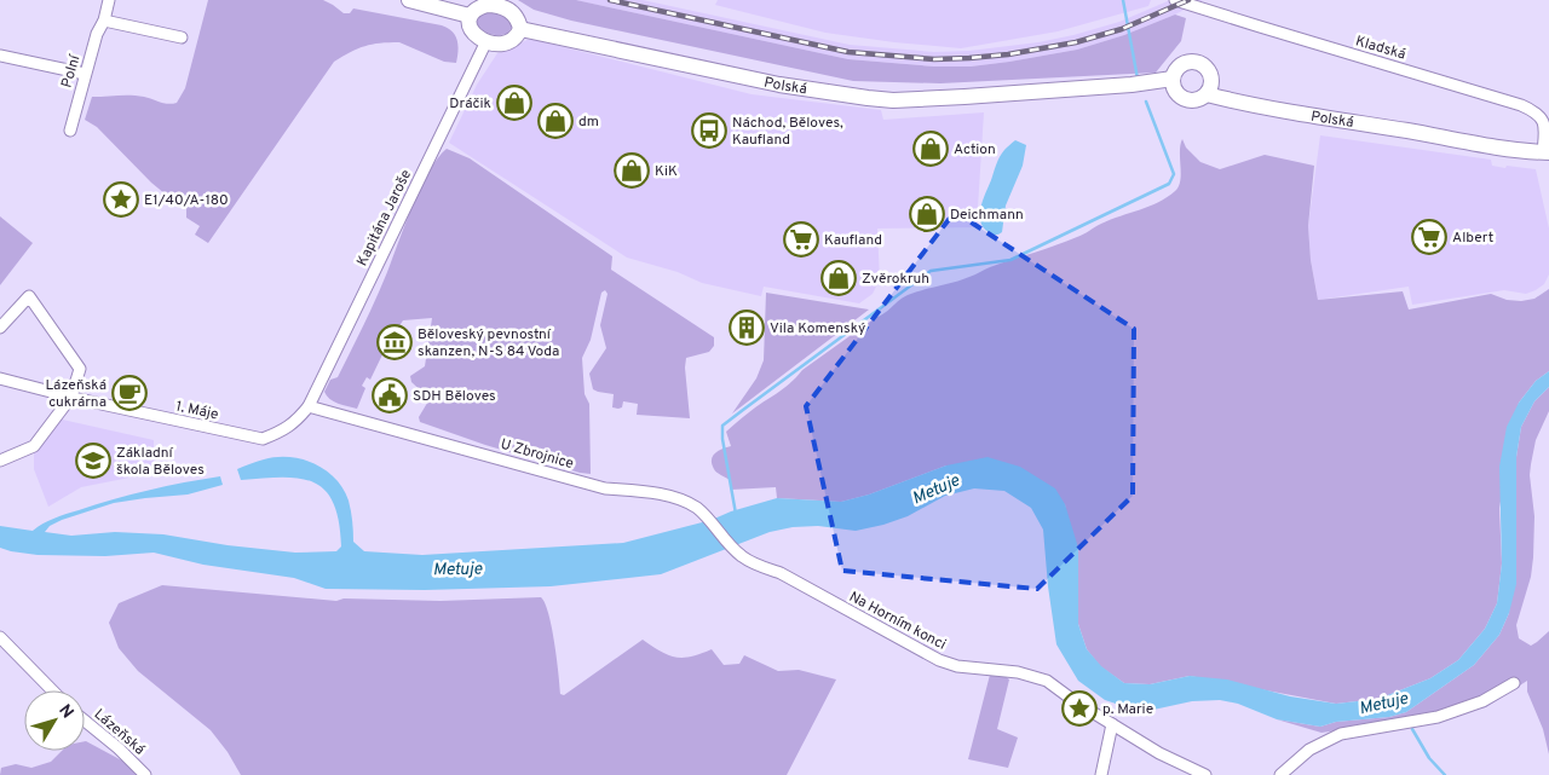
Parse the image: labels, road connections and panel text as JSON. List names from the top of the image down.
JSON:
{
  "streets": {
    "main road": ["Polská"],
    "street": [
      "Kladská",
      "Polní",
      "Kapitána Jaroše",
      "1. Máje",
      "U Zbrojnice",
      "Na Horním konci",
      "Lázeňská"
    ]
  },
  "crossings": [
    ["Kladská", "Polská"],
    ["Polská", "Kapitána Jaroše"],
    ["Kapitána Jaroše", "1. Máje"],
    ["Kapitána Jaroše", "U Zbrojnice"],
    ["1. Máje", "U Zbrojnice"],
    ["U Zbrojnice", "Na Horním konci"]
  ],
  "water": ["Metuje"],
  "places": {
    "shop": [
      "Dráčik",
      "dm",
      "Action",
      "KiK",
      "Deichmann",
      "Zvěrokruh"
    ],
    "bus stop": ["Náchod, Běloves, Kaufland"],
    "place": ["E1/40/A-180", "p. Marie"],
    "supermarket": ["Albert", "Kaufland"],
    "building": ["Vila Komenský"],
    "museum": ["Běloveský pevnostní skanzen, N-S 84 Voda"],
    "cafe": ["Lázeňská cukrárna"],
    "public building": ["SDH Běloves"],
    "school or university": ["Základní škola Běloves"]
  },
  "north": "top right"
}
